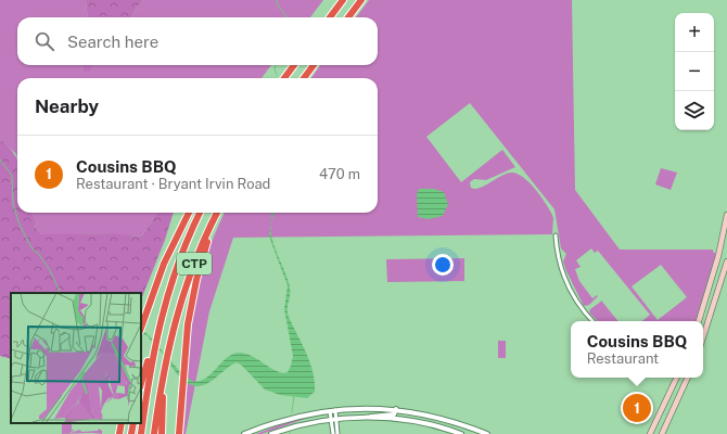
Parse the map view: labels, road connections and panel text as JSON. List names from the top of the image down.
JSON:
{
  "streets": {
    "highway": ["CTP"]
  },
  "page": {
    "map_buttons": ["+", "−"],
    "search": "Search here",
    "heading": "Nearby",
    "list": [
      {
        "mark": "1",
        "name": "Cousins BBQ",
        "note": "Restaurant · Bryant Irvin Road",
        "value": "470 m"
      }
    ],
    "popup": ["Cousins BBQ", "Restaurant"],
    "pins": "1"
  }
}
